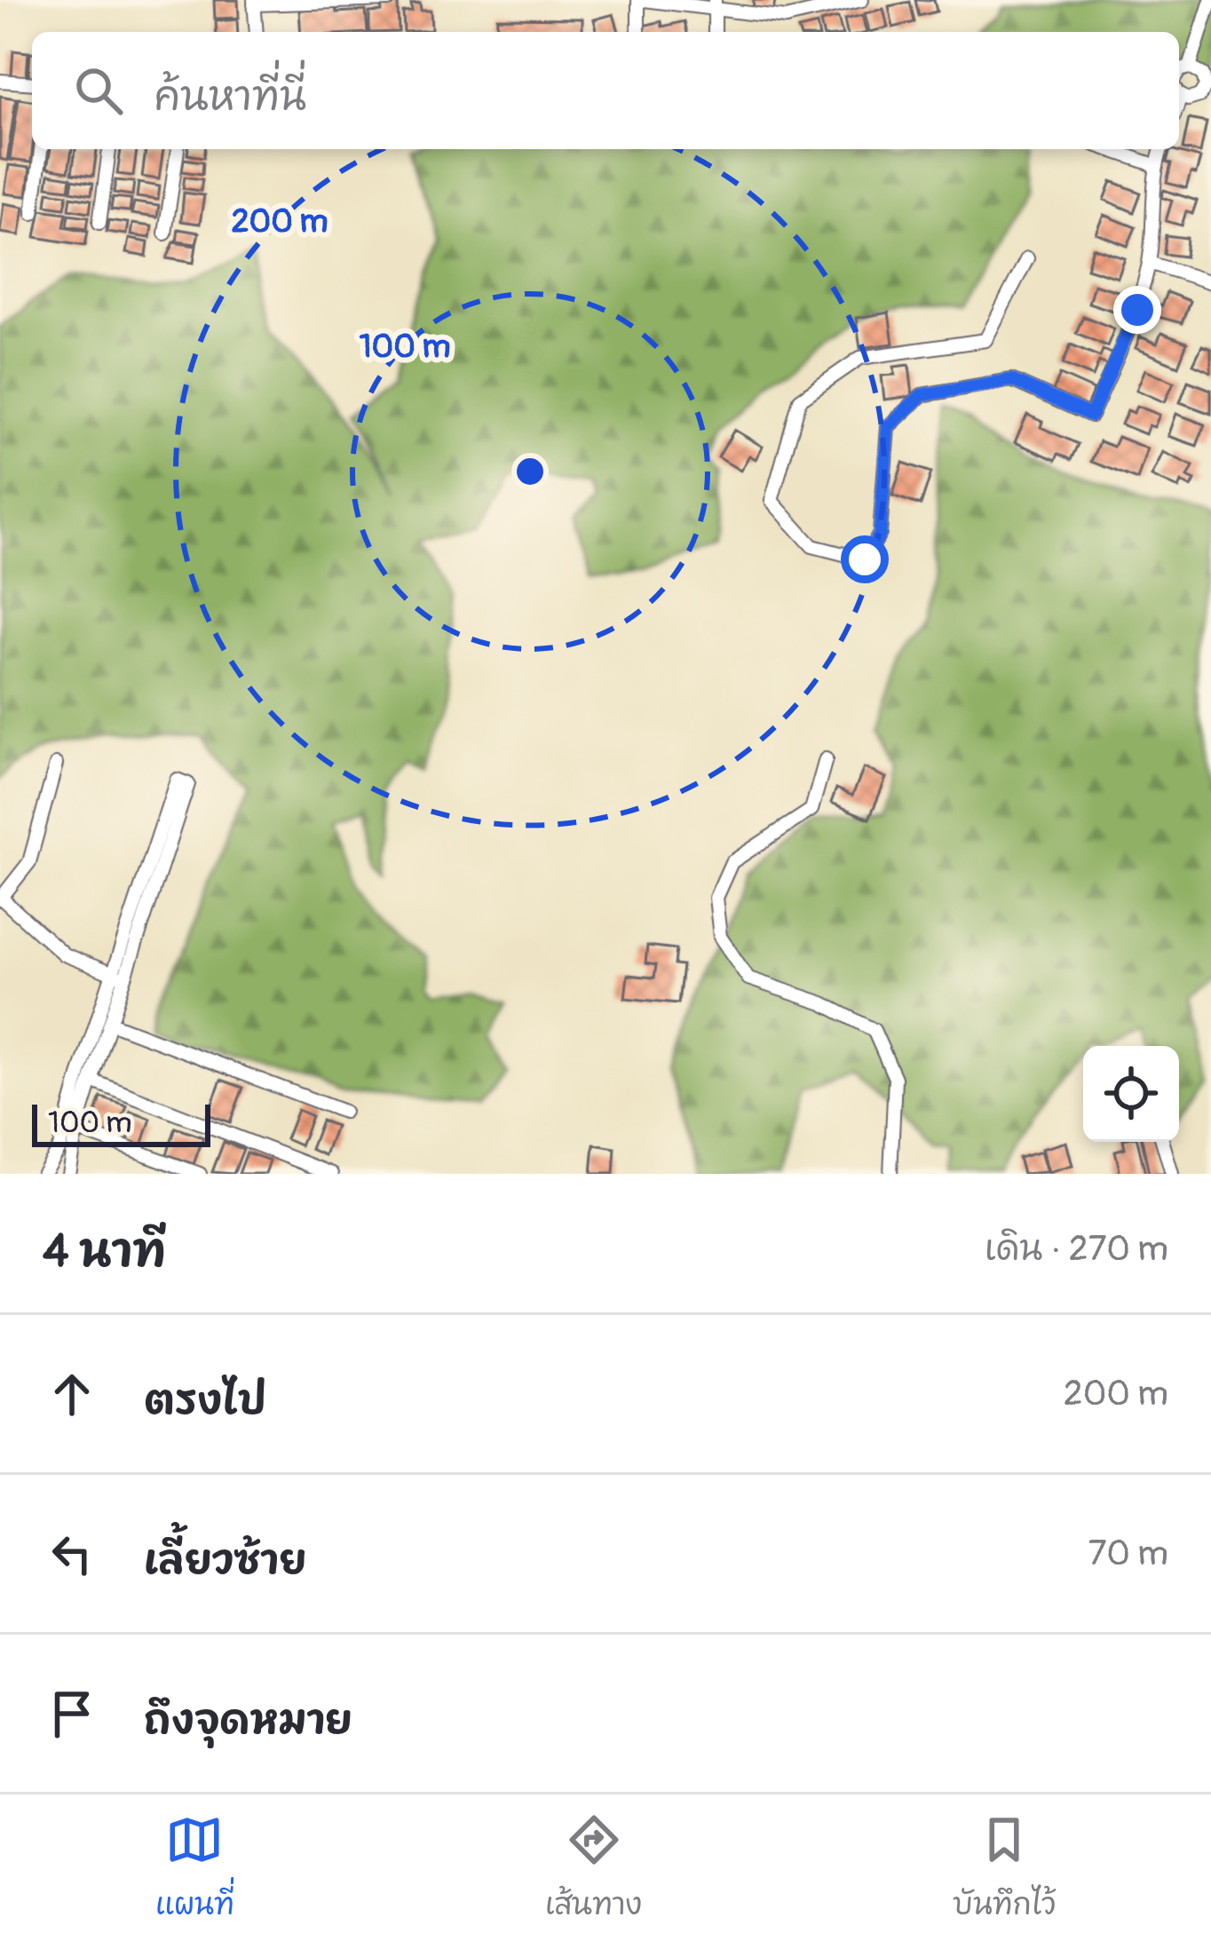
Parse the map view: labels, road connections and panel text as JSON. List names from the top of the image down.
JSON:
{
  "scale_bar": "100 m",
  "page": {
    "search": "ค้นหาที่นี่",
    "scale": "100 m",
    "heading": ["4 นาที", "เดิน · 270 m"],
    "list": [
      ["ตรงไป", "200 m"],
      ["เลี้ยวซ้าย", "70 m"],
      "ถึงจุดหมาย"
    ],
    "nav": ["แผนที่", "เส้นทาง", "บันทึกไว้"]
  },
  "rings": ["200 m", "100 m"]
}
